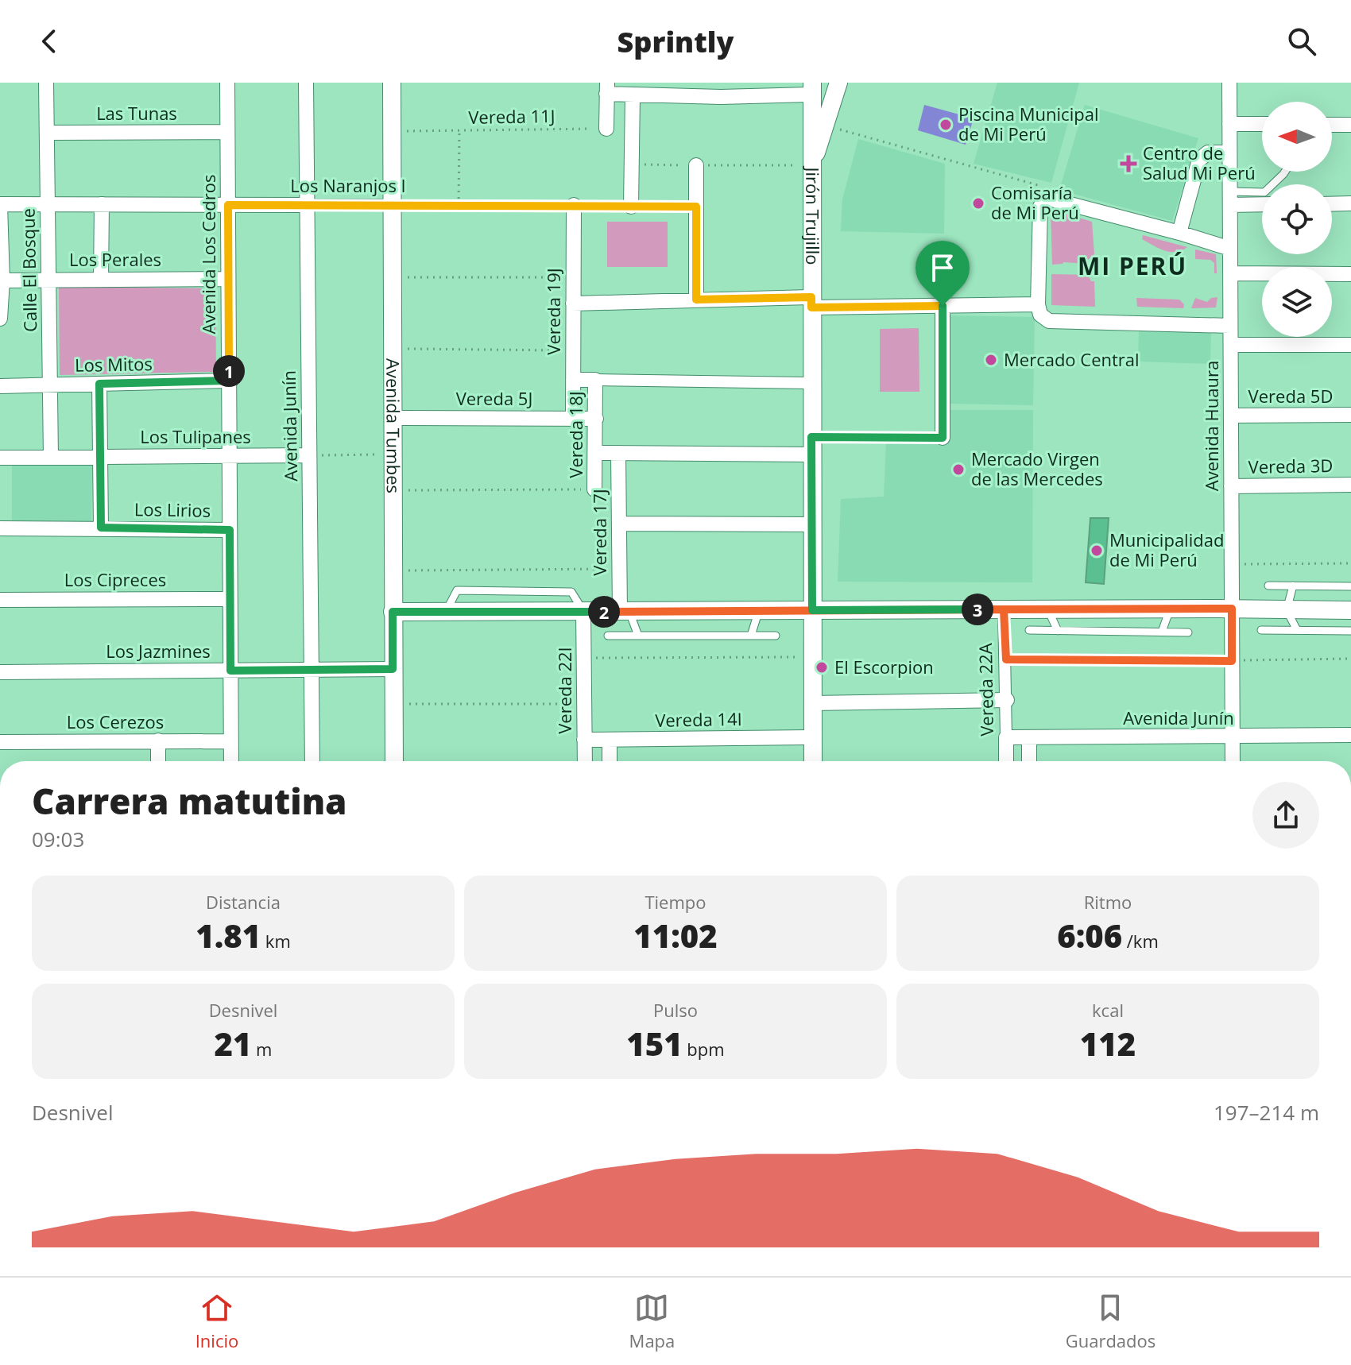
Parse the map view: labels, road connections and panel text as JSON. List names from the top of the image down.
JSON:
{
  "streets": {
    "street": [
      "Las Tunas",
      "Los Naranjos I",
      "Jirón Trujillo",
      "Avenida Los Cedros",
      "Los Perales",
      "Calle El Bosque",
      "Vereda 19J",
      "Los Mitos",
      "Vereda 5D",
      "Vereda 5J",
      "Avenida Junín",
      "Avenida Tumbes",
      "Avenida Huaura",
      "Vereda 18J",
      "Los Tulipanes",
      "Vereda 3D",
      "Los Lirios",
      "Vereda 17J",
      "Los Cipreces",
      "Los Jazmines",
      "Vereda 22A",
      "Vereda 22I",
      "Vereda 14I",
      "Los Cerezos"
    ],
    "path": ["Vereda 11J"]
  },
  "crossings": [
    ["Las Tunas", "Avenida Los Cedros"],
    ["Las Tunas", "Calle El Bosque"],
    ["Vereda 11J", "Avenida Tumbes"],
    ["Los Naranjos I", "Avenida Los Cedros"],
    ["Los Naranjos I", "Calle El Bosque"],
    ["Los Naranjos I", "Vereda 19J"],
    ["Los Naranjos I", "Avenida Junín"],
    ["Los Naranjos I", "Avenida Tumbes"],
    ["Jirón Trujillo", "Vereda 14I"],
    ["Avenida Los Cedros", "Los Perales"],
    ["Avenida Los Cedros", "Los Mitos"],
    ["Avenida Los Cedros", "Los Tulipanes"],
    ["Avenida Los Cedros", "Los Lirios"],
    ["Avenida Los Cedros", "Los Cipreces"],
    ["Avenida Los Cedros", "Los Jazmines"],
    ["Avenida Los Cedros", "Los Cerezos"],
    ["Los Perales", "Calle El Bosque"],
    ["Calle El Bosque", "Los Mitos"],
    ["Calle El Bosque", "Los Tulipanes"],
    ["Vereda 19J", "Vereda 5J"],
    ["Vereda 5D", "Avenida Huaura"],
    ["Vereda 5J", "Avenida Tumbes"],
    ["Vereda 5J", "Vereda 18J"],
    ["Avenida Junín", "Avenida Huaura"],
    ["Avenida Junín", "Los Tulipanes"],
    ["Avenida Junín", "Los Jazmines"],
    ["Avenida Junín", "Vereda 22A"],
    ["Avenida Tumbes", "Los Jazmines"],
    ["Avenida Huaura", "Vereda 3D"],
    ["Vereda 22I", "Vereda 14I"]
  ],
  "districts": ["MI PERÚ"],
  "places": {
    "other": [
      "Piscina Municipal de Mi Perú",
      "Comisaría de Mi Perú",
      "Mercado Central",
      "Mercado Virgen de las Mercedes",
      "Municipalidad de Mi Perú",
      "El Escorpion"
    ],
    "health": ["Centro de Salud Mi Perú"]
  },
  "north": "left",
  "page": {
    "header": "Sprintly",
    "pins": ["1", "3", "2"],
    "heading": ["Carrera matutina", "09:03"],
    "stats": [
      ["Distancia", "1.81 km"],
      ["Tiempo", "11:02"],
      ["Ritmo", "6:06 /km"],
      ["Desnivel", "21 m"],
      ["Pulso", "151 bpm"],
      ["kcal", "112"]
    ],
    "chart": ["Desnivel", "197–214 m"],
    "tabs": ["Inicio", "Mapa", "Guardados"]
  }
}
